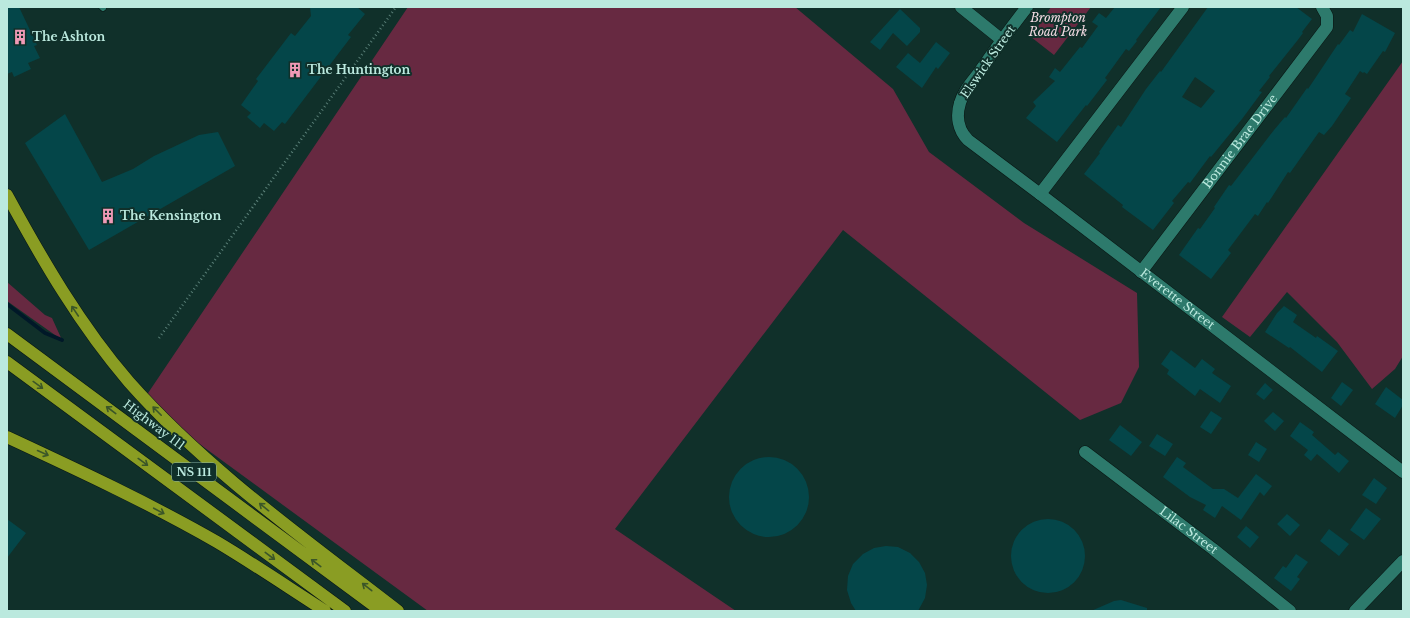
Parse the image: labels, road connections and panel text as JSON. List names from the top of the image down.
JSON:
{
  "streets": {
    "highway": ["Highway 111", "NS 111"],
    "street": [
      "Elswick Street",
      "Bonnie Brae Drive",
      "Everette Street",
      "Lilac Street"
    ]
  },
  "crossings": [
    ["Elswick Street", "Everette Street"],
    ["Bonnie Brae Drive", "Everette Street"]
  ],
  "parks": ["Brompton Road Park"],
  "places": {
    "building": ["The Ashton", "The Huntington", "The Kensington"]
  }
}
